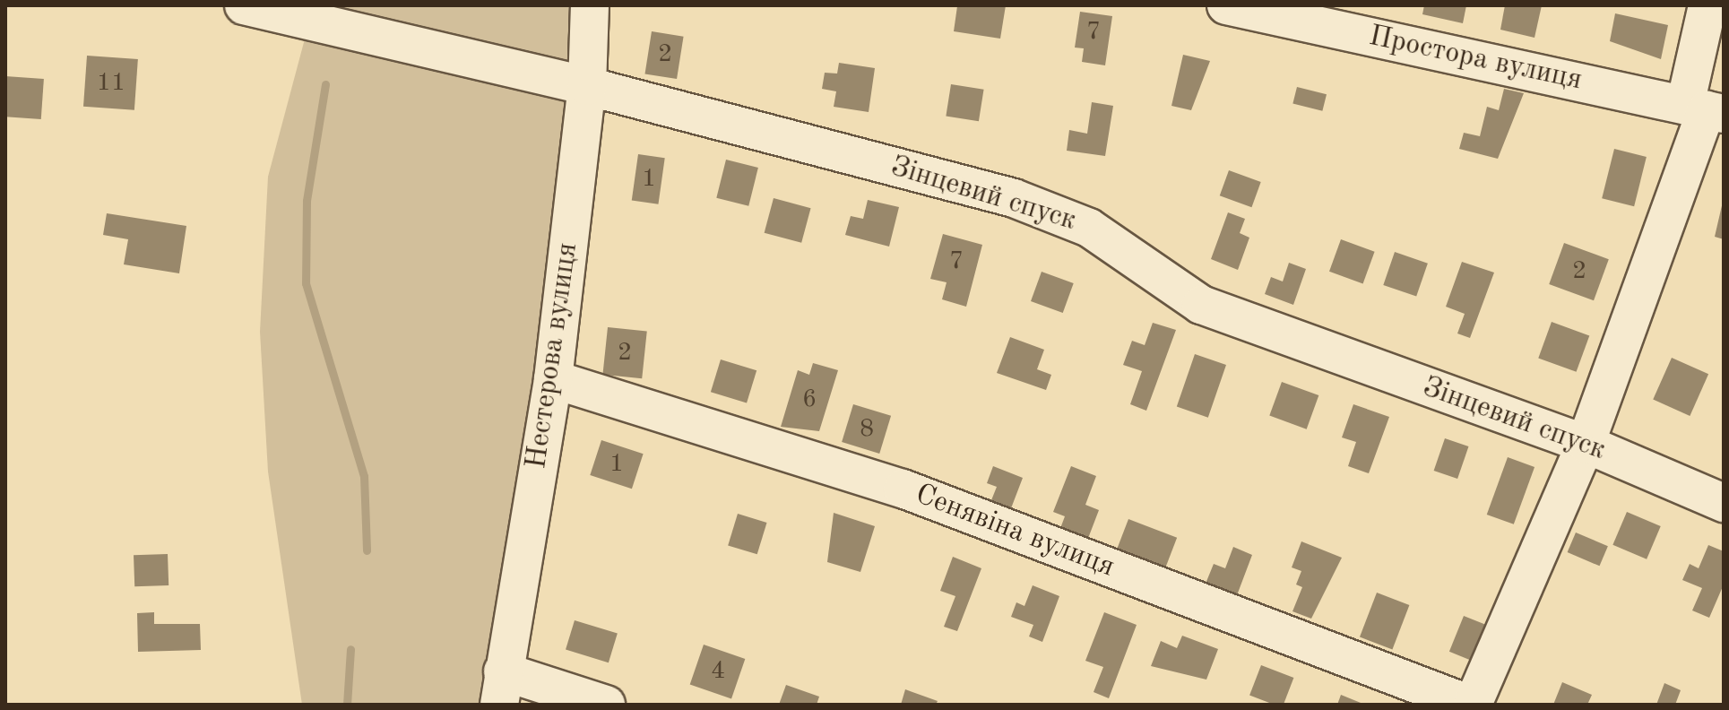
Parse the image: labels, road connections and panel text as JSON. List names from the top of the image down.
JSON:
{
  "streets": {
    "street": [
      "Простора вулиця",
      "Зінцевий спуск",
      "Нестерова вулиця",
      "Сенявіна вулиця"
    ]
  },
  "crossings": [
    ["Зінцевий спуск", "Нестерова вулиця"],
    ["Нестерова вулиця", "Сенявіна вулиця"]
  ],
  "house_numbers": [
    "7",
    "2",
    "11",
    "1",
    "7",
    "2",
    "2",
    "6",
    "8",
    "1",
    "4"
  ]
}
